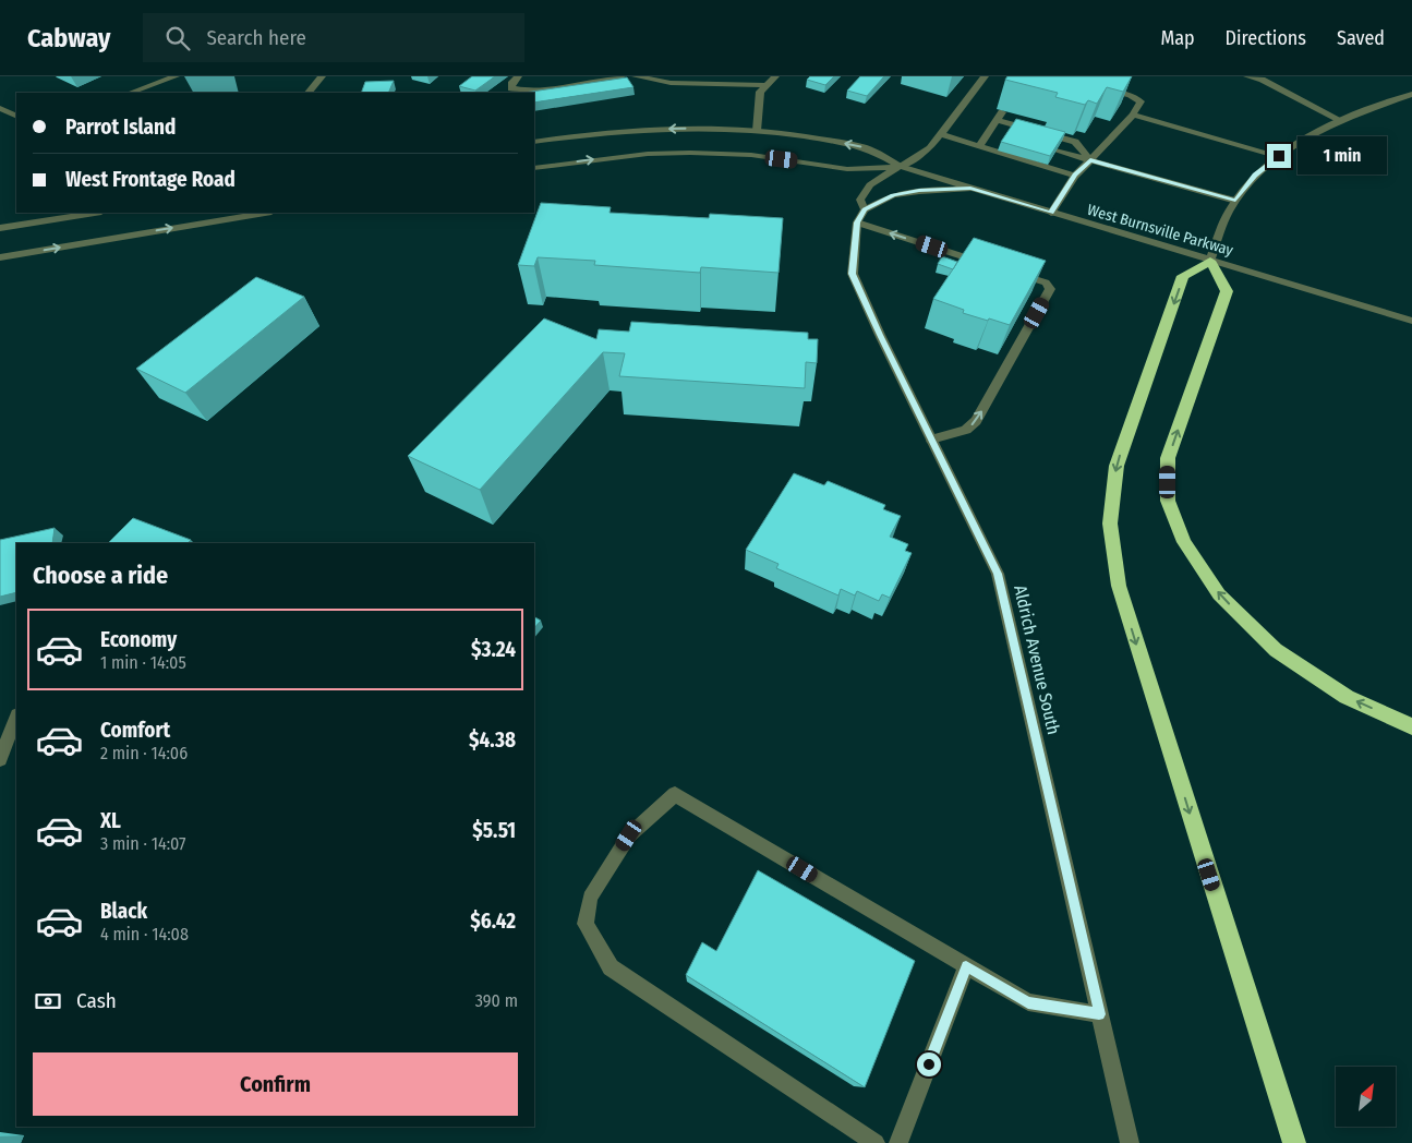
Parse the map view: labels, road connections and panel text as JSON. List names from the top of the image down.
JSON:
{
  "streets": {
    "street": ["West Burnsville Parkway", "Aldrich Avenue South"]
  },
  "crossings": [
    ["West Burnsville Parkway", "Aldrich Avenue South"]
  ],
  "north": "top right",
  "page": {
    "header": "Cabway",
    "search": "Search here",
    "nav": ["Map", "Directions", "Saved"],
    "banner": ["Parrot Island", "West Frontage Road"],
    "bubble": "1 min",
    "heading": "Choose a ride",
    "list": [
      {
        "name": "Economy",
        "note": "1 min · 14:05",
        "value": "$3.24"
      },
      {
        "name": "Comfort",
        "note": "2 min · 14:06",
        "value": "$4.38"
      },
      {
        "name": "XL",
        "note": "3 min · 14:07",
        "value": "$5.51"
      },
      {
        "name": "Black",
        "note": "4 min · 14:08",
        "value": "$6.42"
      }
    ],
    "pay": ["Cash", "390 m"],
    "buttons": "Confirm"
  }
}
